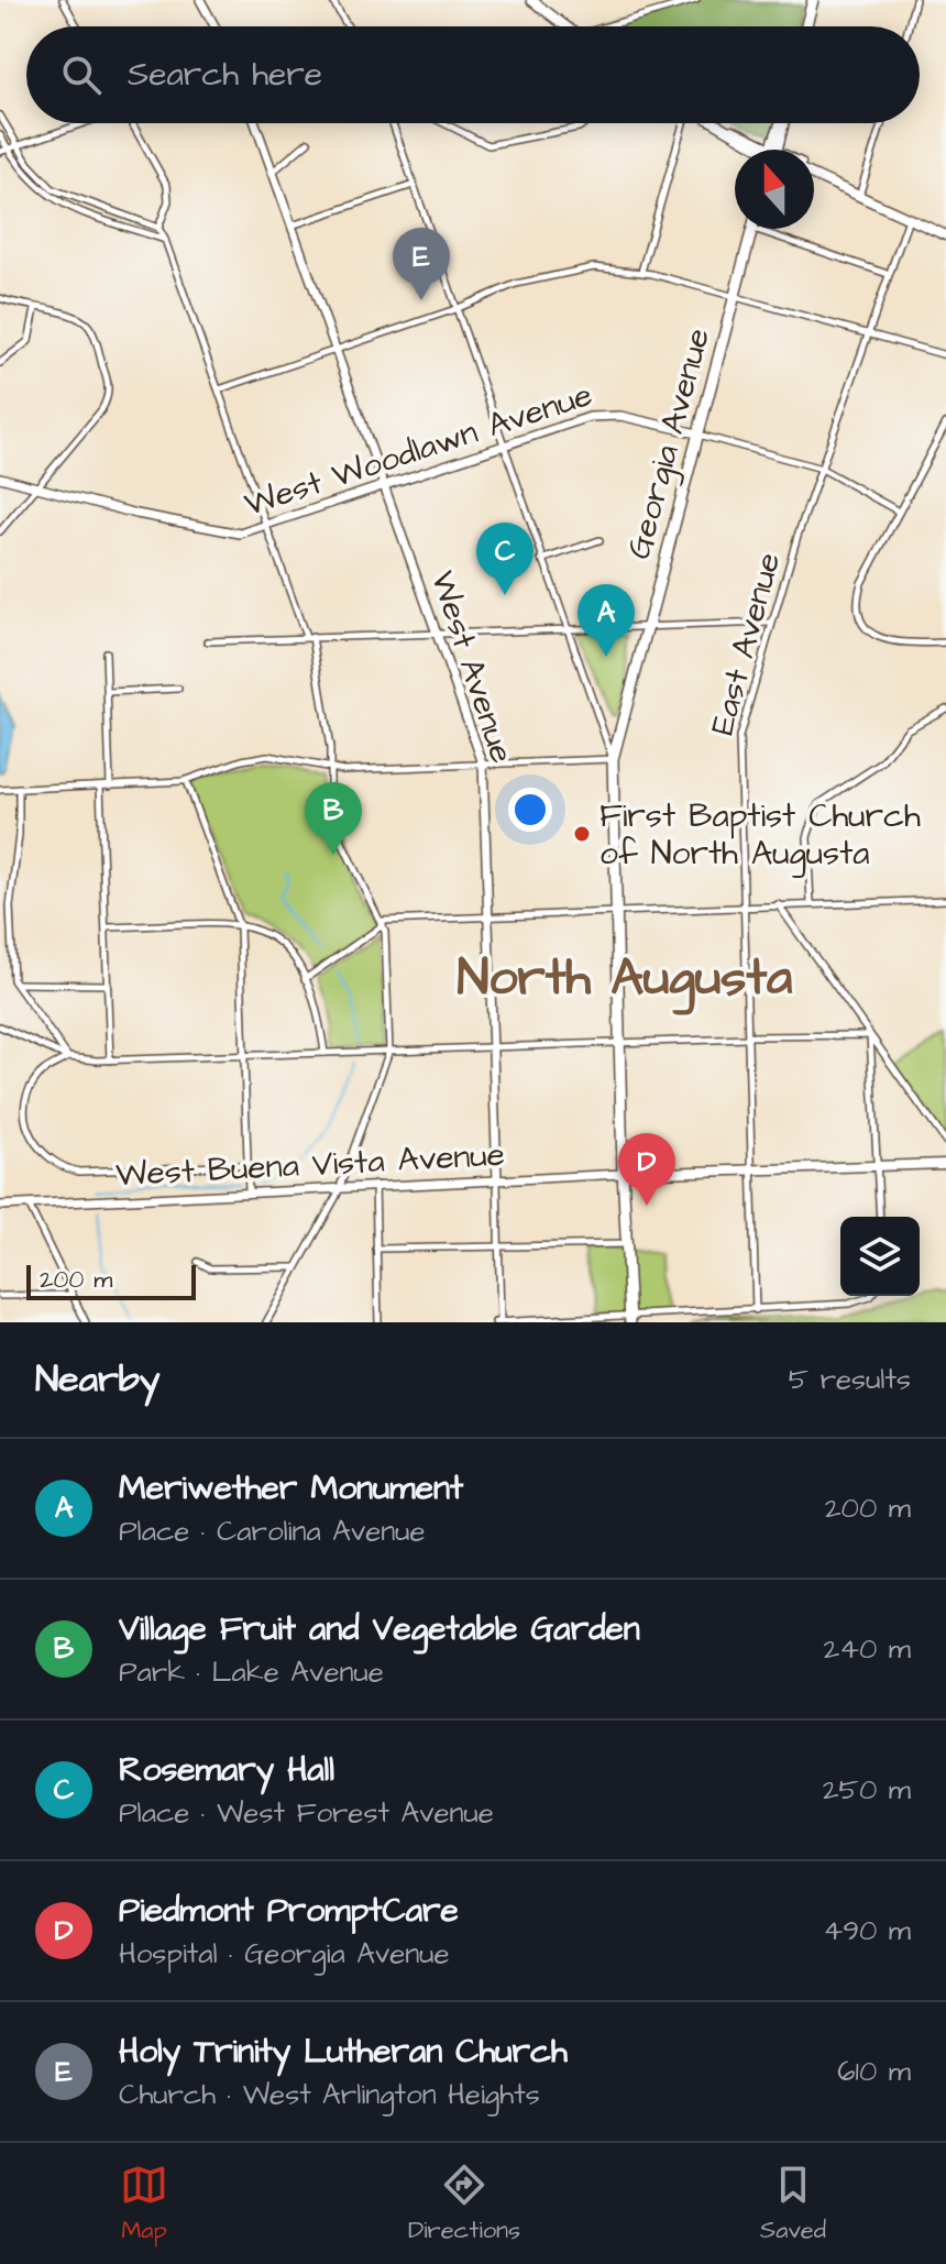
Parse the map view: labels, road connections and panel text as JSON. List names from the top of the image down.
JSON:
{
  "streets": {
    "main road": ["Georgia Avenue"],
    "street": [
      "West Woodlawn Avenue",
      "East Avenue",
      "West Avenue",
      "West Buena Vista Avenue"
    ]
  },
  "crossings": [
    ["Georgia Avenue", "West Woodlawn Avenue"],
    ["Georgia Avenue", "West Buena Vista Avenue"],
    ["West Woodlawn Avenue", "West Avenue"],
    ["West Avenue", "West Buena Vista Avenue"]
  ],
  "districts": ["North Augusta"],
  "places": ["First Baptist Church of North Augusta"],
  "scale_bar": "200 m",
  "north": "top",
  "page": {
    "search": "Search here",
    "pins": [
      "E",
      "C",
      "A",
      "B",
      "D"
    ],
    "scale": "200 m",
    "heading": ["Nearby", "5 results"],
    "list": [
      {
        "mark": "A",
        "name": "Meriwether Monument",
        "note": "Place · Carolina Avenue",
        "value": "200 m"
      },
      {
        "mark": "B",
        "name": "Village Fruit and Vegetable Garden",
        "note": "Park · Lake Avenue",
        "value": "240 m"
      },
      {
        "mark": "C",
        "name": "Rosemary Hall",
        "note": "Place · West Forest Avenue",
        "value": "250 m"
      },
      {
        "mark": "D",
        "name": "Piedmont PromptCare",
        "note": "Hospital · Georgia Avenue",
        "value": "490 m"
      },
      {
        "mark": "E",
        "name": "Holy Trinity Lutheran Church",
        "note": "Church · West Arlington Heights",
        "value": "610 m"
      }
    ],
    "nav": ["Map", "Directions", "Saved"]
  }
}
